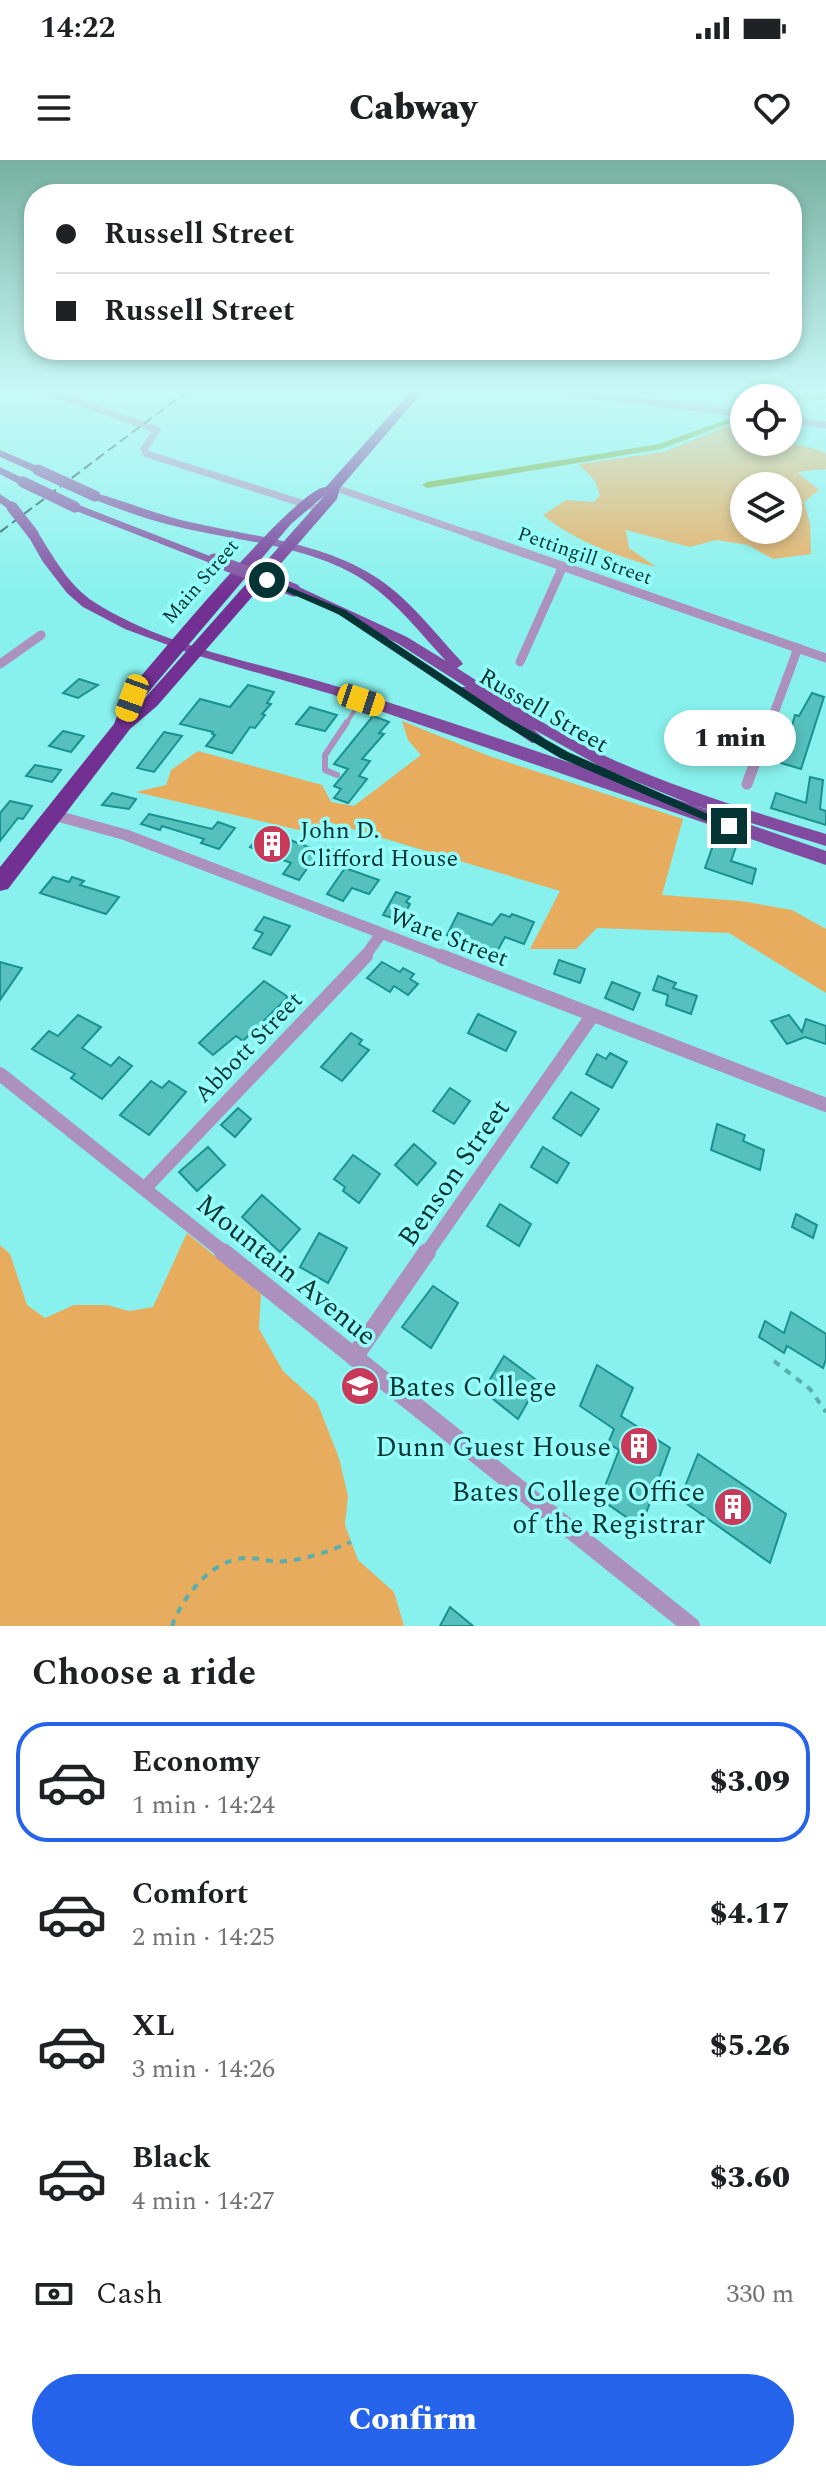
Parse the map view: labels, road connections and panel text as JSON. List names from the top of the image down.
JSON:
{
  "streets": {
    "highway": ["Main Street"],
    "main road": ["Russell Street"],
    "street": [
      "Pettingill Street",
      "Ware Street",
      "Abbott Street",
      "Benson Street",
      "Mountain Avenue"
    ]
  },
  "crossings": [
    ["Pettingill Street", "Main Street"],
    ["Main Street", "Ware Street"],
    ["Ware Street", "Abbott Street"],
    ["Ware Street", "Benson Street"],
    ["Abbott Street", "Mountain Avenue"],
    ["Benson Street", "Mountain Avenue"]
  ],
  "places": {
    "building": ["John D. Clifford House", "Dunn Guest House", "Bates College Office of the Registrar"],
    "school or university": ["Bates College"]
  },
  "page": {
    "status": "14:22",
    "header": "Cabway",
    "banner": ["Russell Street", "Russell Street"],
    "bubble": "1 min",
    "heading": "Choose a ride",
    "list": [
      {
        "name": "Economy",
        "note": "1 min · 14:24",
        "value": "$3.09"
      },
      {
        "name": "Comfort",
        "note": "2 min · 14:25",
        "value": "$4.17"
      },
      {
        "name": "XL",
        "note": "3 min · 14:26",
        "value": "$5.26"
      },
      {
        "name": "Black",
        "note": "4 min · 14:27",
        "value": "$3.60"
      }
    ],
    "pay": ["Cash", "330 m"],
    "buttons": "Confirm"
  }
}
